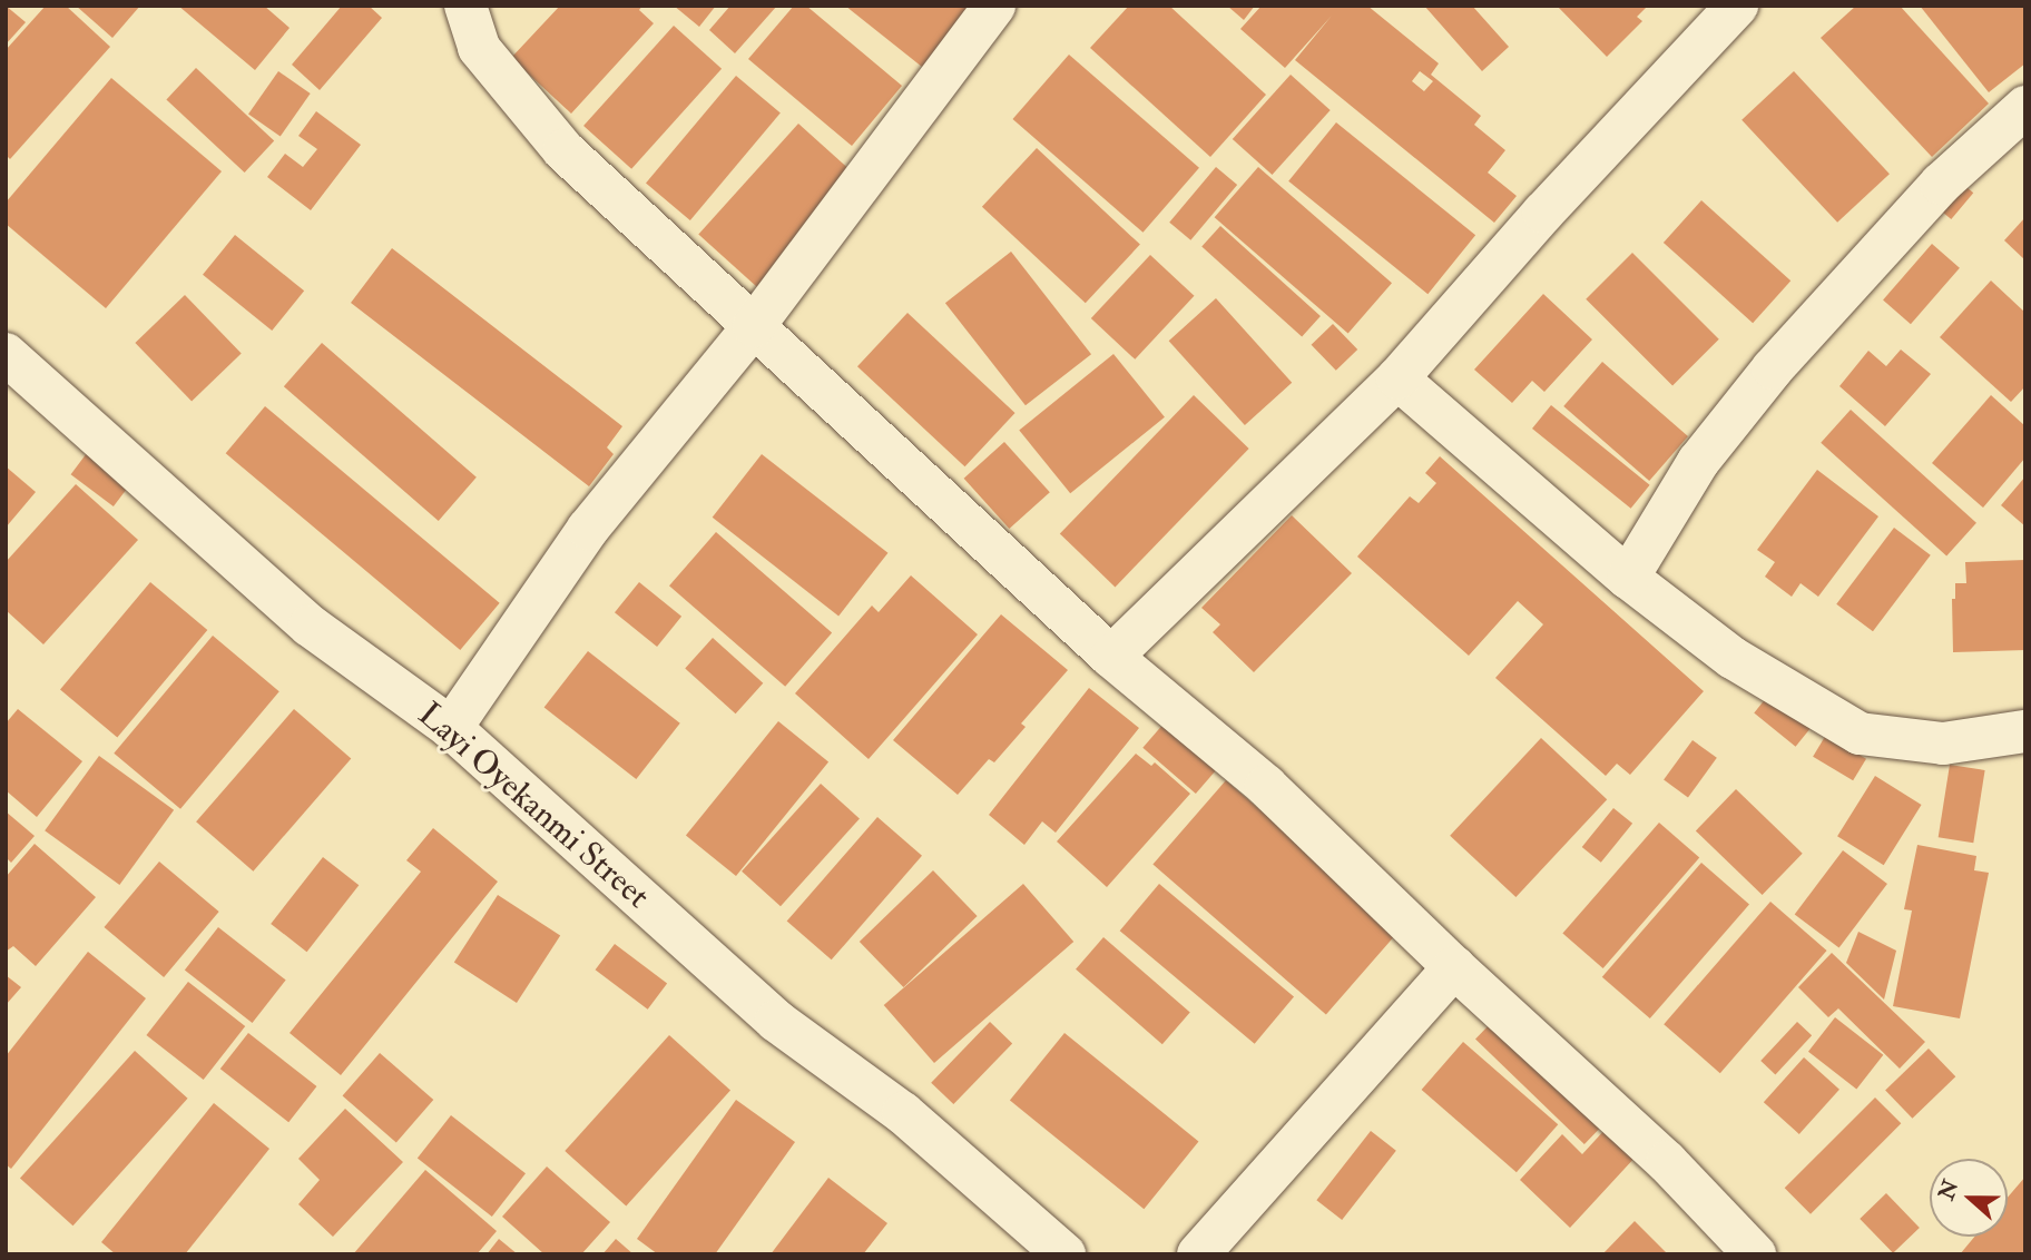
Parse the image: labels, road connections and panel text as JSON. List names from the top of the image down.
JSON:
{
  "streets": {
    "street": ["Layi Oyekanmi Street"]
  },
  "north": "left"
}
